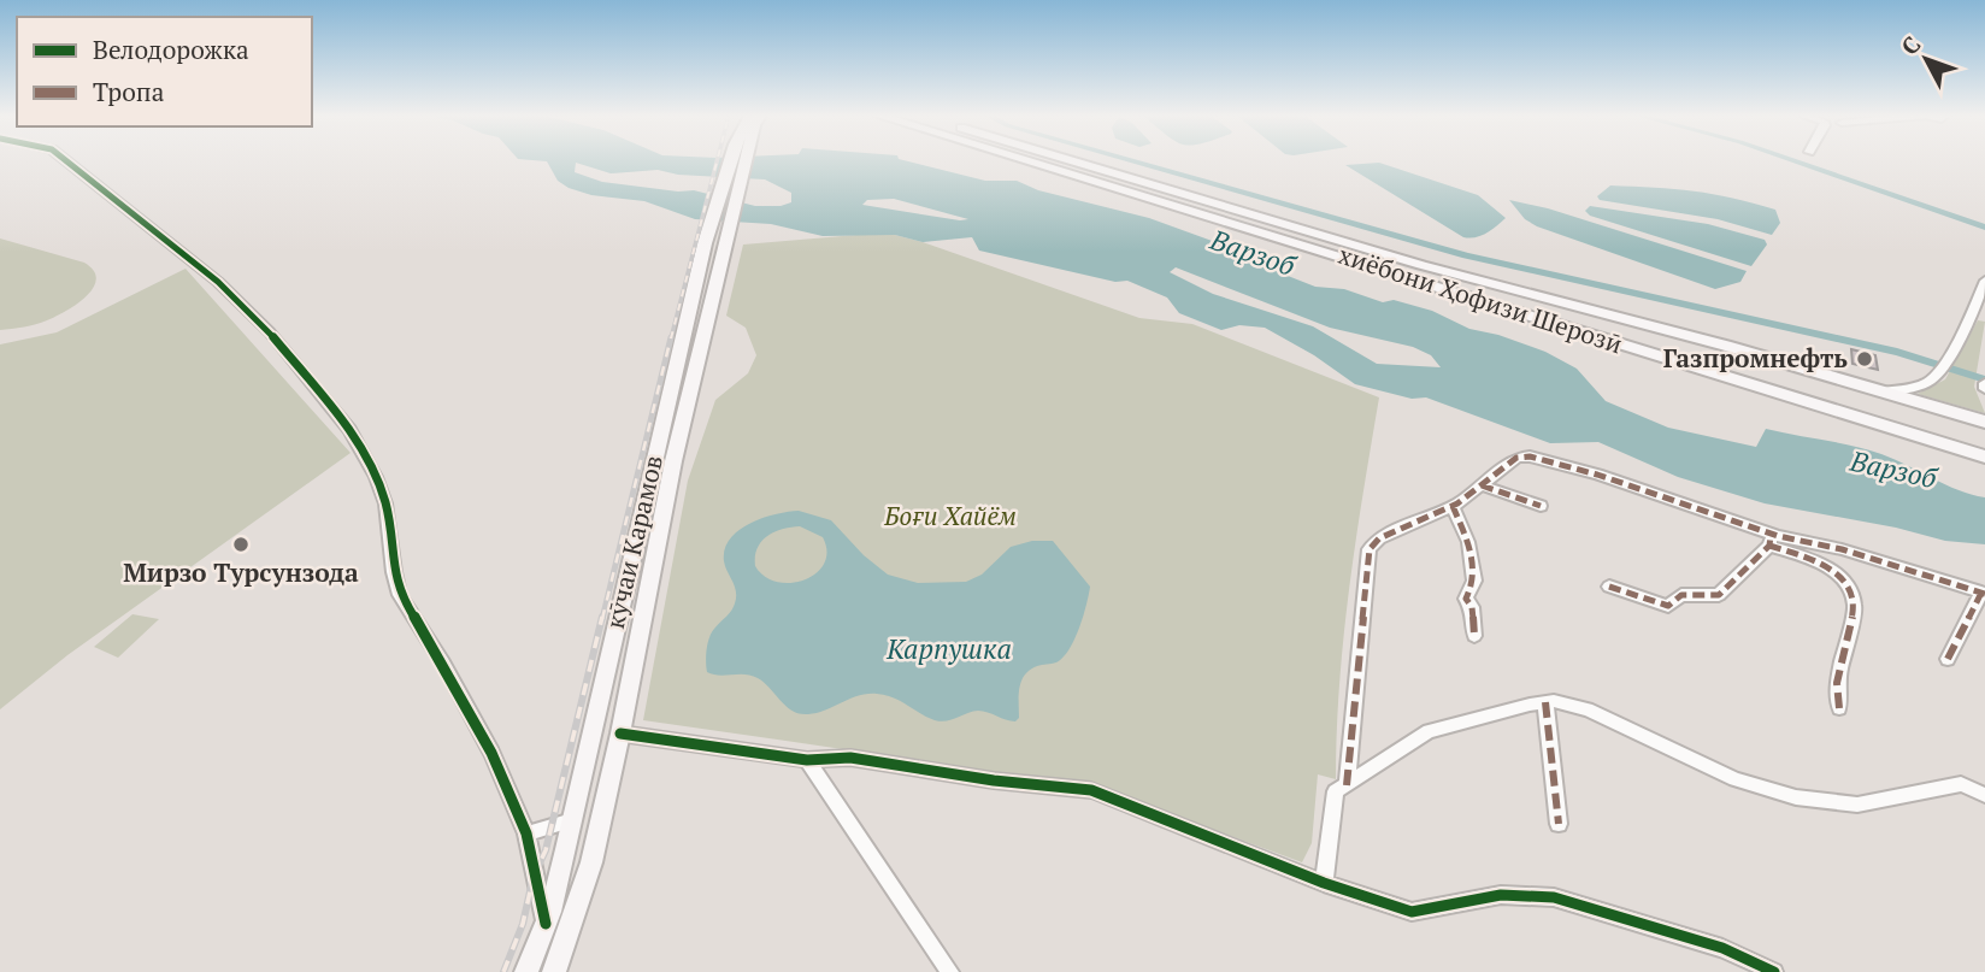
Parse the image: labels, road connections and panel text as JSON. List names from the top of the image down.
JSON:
{
  "streets": {
    "main road": ["хиёбони Ҳофизи Шерозӣ", "кӯчаи Карамов"]
  },
  "water": ["Варзоб", "Карпушка"],
  "parks": ["Боғи Хайём"],
  "places": ["Газпромнефть", "Мирзо Турсунзода"],
  "legend": ["Велодорожка", "Тропа"],
  "north": "top left"
}
